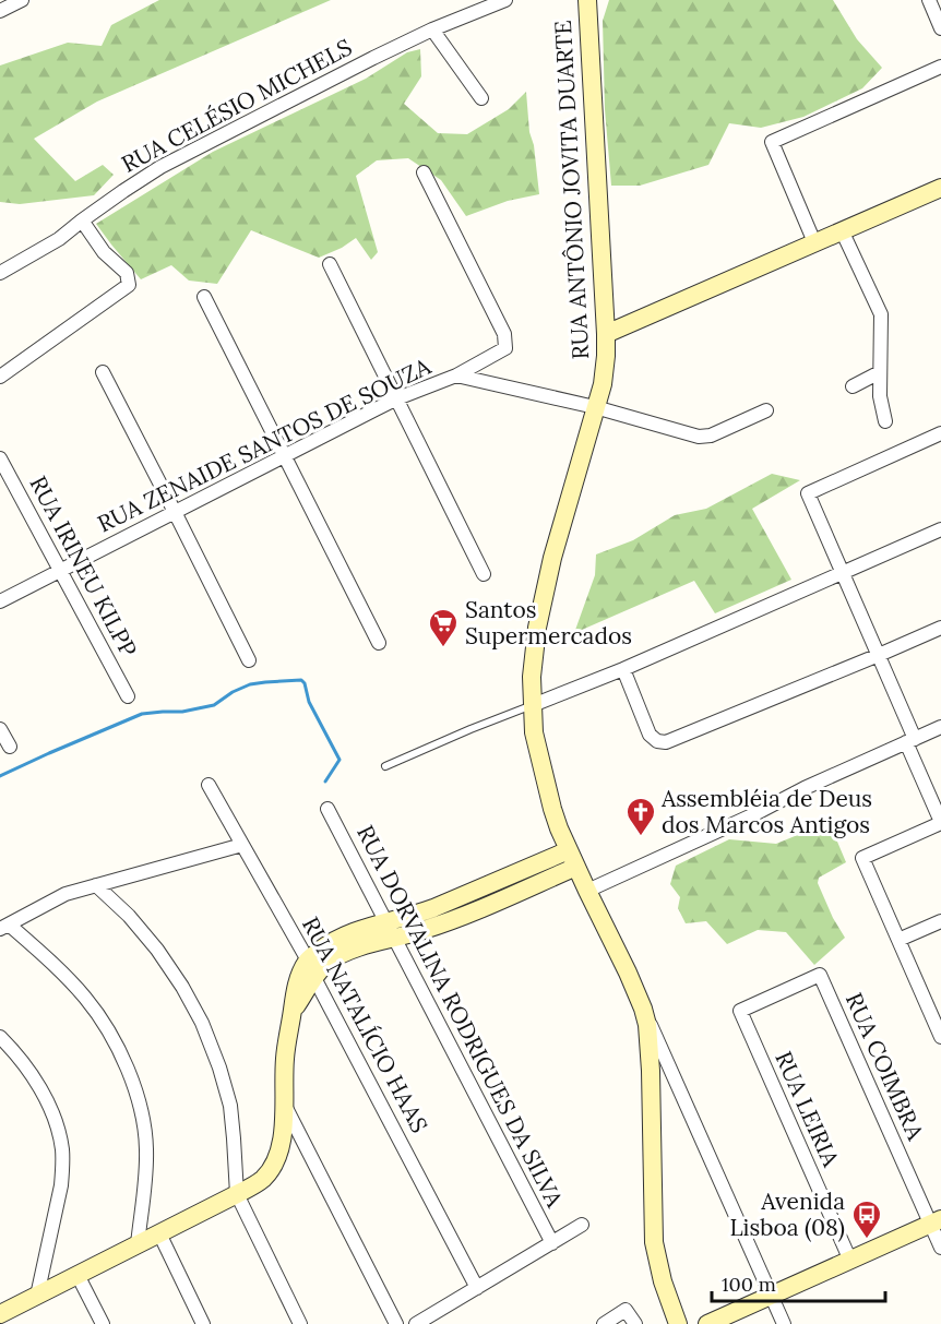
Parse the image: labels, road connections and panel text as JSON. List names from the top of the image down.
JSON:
{
  "streets": {
    "main road": ["RUA ANTÔNIO JOVITA DUARTE"],
    "street": [
      "RUA CELÉSIO MICHELS",
      "RUA ZENAIDE SANTOS DE SOUZA",
      "RUA IRINEU KILPP",
      "RUA DORVALINA RODRIGUES DA SILVA",
      "RUA NATALÍCIO HAAS",
      "RUA COIMBRA",
      "RUA LEIRIA"
    ]
  },
  "crossings": [
    ["RUA ANTÔNIO JOVITA DUARTE", "RUA ZENAIDE SANTOS DE SOUZA"],
    ["RUA ZENAIDE SANTOS DE SOUZA", "RUA IRINEU KILPP"],
    ["RUA COIMBRA", "RUA LEIRIA"]
  ],
  "places": {
    "supermarket": ["Santos Supermercados"],
    "church": ["Assembléia de Deus dos Marcos Antigos"],
    "bus stop": ["Avenida Lisboa (08)"]
  },
  "scale_bar": "100 m"
}
